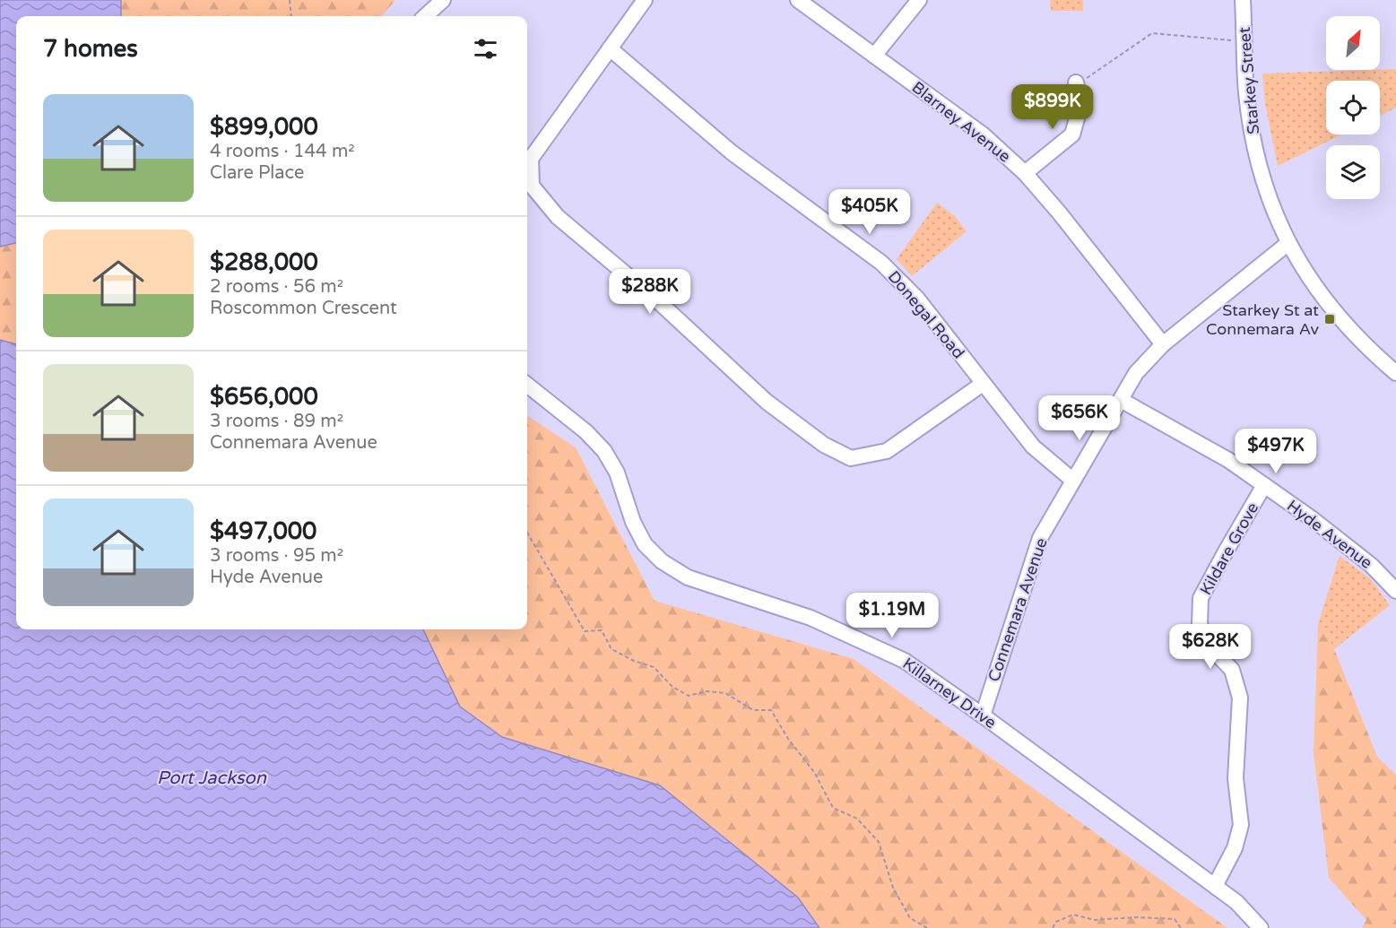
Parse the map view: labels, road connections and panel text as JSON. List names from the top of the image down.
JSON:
{
  "streets": {
    "street": [
      "Starkey Street",
      "Blarney Avenue",
      "Donegal Road",
      "Hyde Avenue",
      "Kildare Grove",
      "Connemara Avenue",
      "Killarney Drive"
    ]
  },
  "crossings": [
    ["Starkey Street", "Connemara Avenue"],
    ["Blarney Avenue", "Connemara Avenue"],
    ["Donegal Road", "Connemara Avenue"],
    ["Hyde Avenue", "Kildare Grove"],
    ["Hyde Avenue", "Connemara Avenue"],
    ["Kildare Grove", "Killarney Drive"],
    ["Connemara Avenue", "Killarney Drive"]
  ],
  "water": ["Port Jackson"],
  "places": {
    "transit": ["Starkey St at Connemara Av"]
  },
  "north": "top right",
  "page": {
    "heading": "7 homes",
    "list": [
      {
        "name": "$899,000",
        "note": "4 rooms · 144 m² · Clare Place"
      },
      {
        "name": "$288,000",
        "note": "2 rooms · 56 m² · Roscommon Crescent"
      },
      {
        "name": "$656,000",
        "note": "3 rooms · 89 m² · Connemara Avenue"
      },
      {
        "name": "$497,000",
        "note": "3 rooms · 95 m² · Hyde Avenue"
      }
    ],
    "price": [
      "$899K",
      "$405K",
      "$288K",
      "$656K",
      "$497K",
      "$1.19M",
      "$628K"
    ]
  }
}
